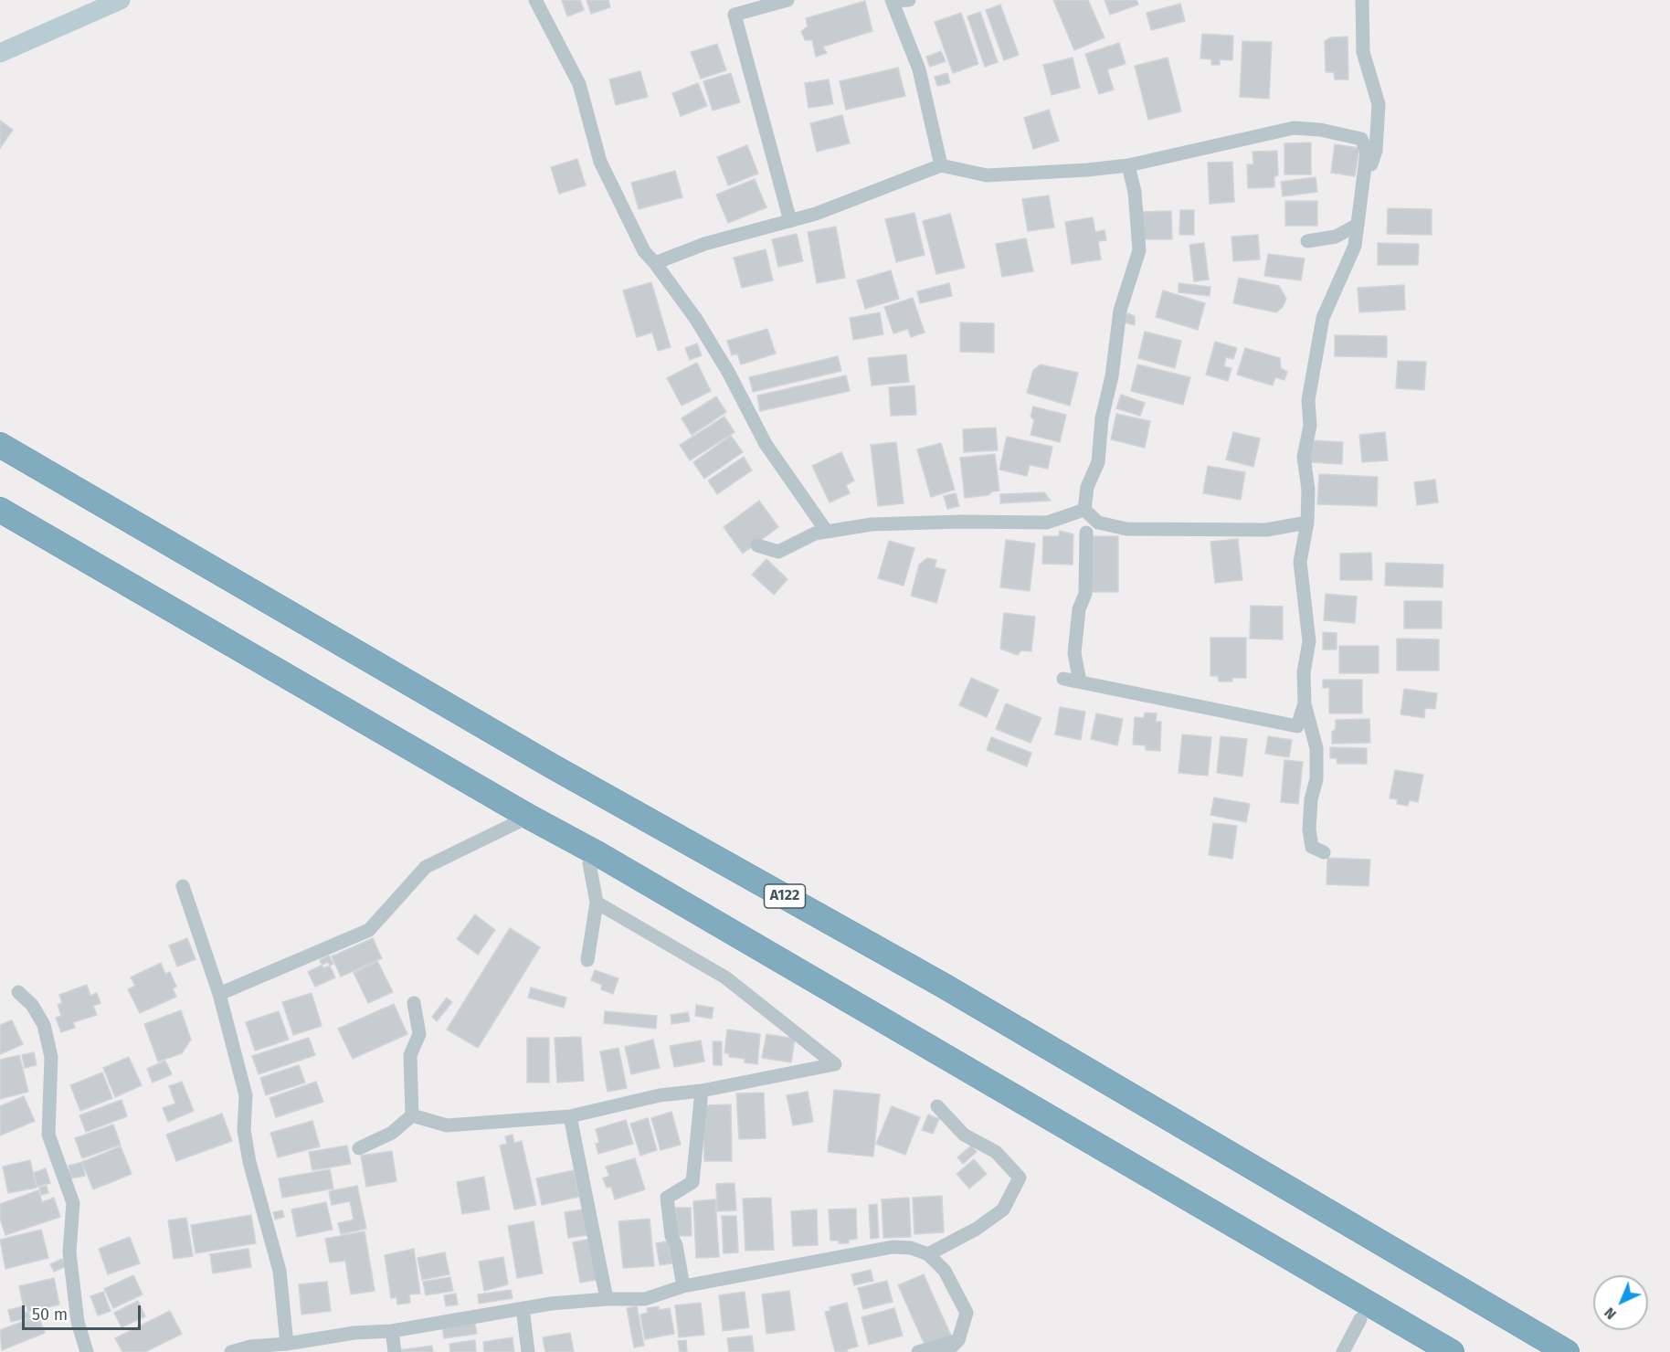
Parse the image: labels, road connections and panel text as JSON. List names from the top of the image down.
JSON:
{
  "streets": {
    "highway": ["A122"]
  },
  "scale_bar": "50 m",
  "north": "bottom left"
}
